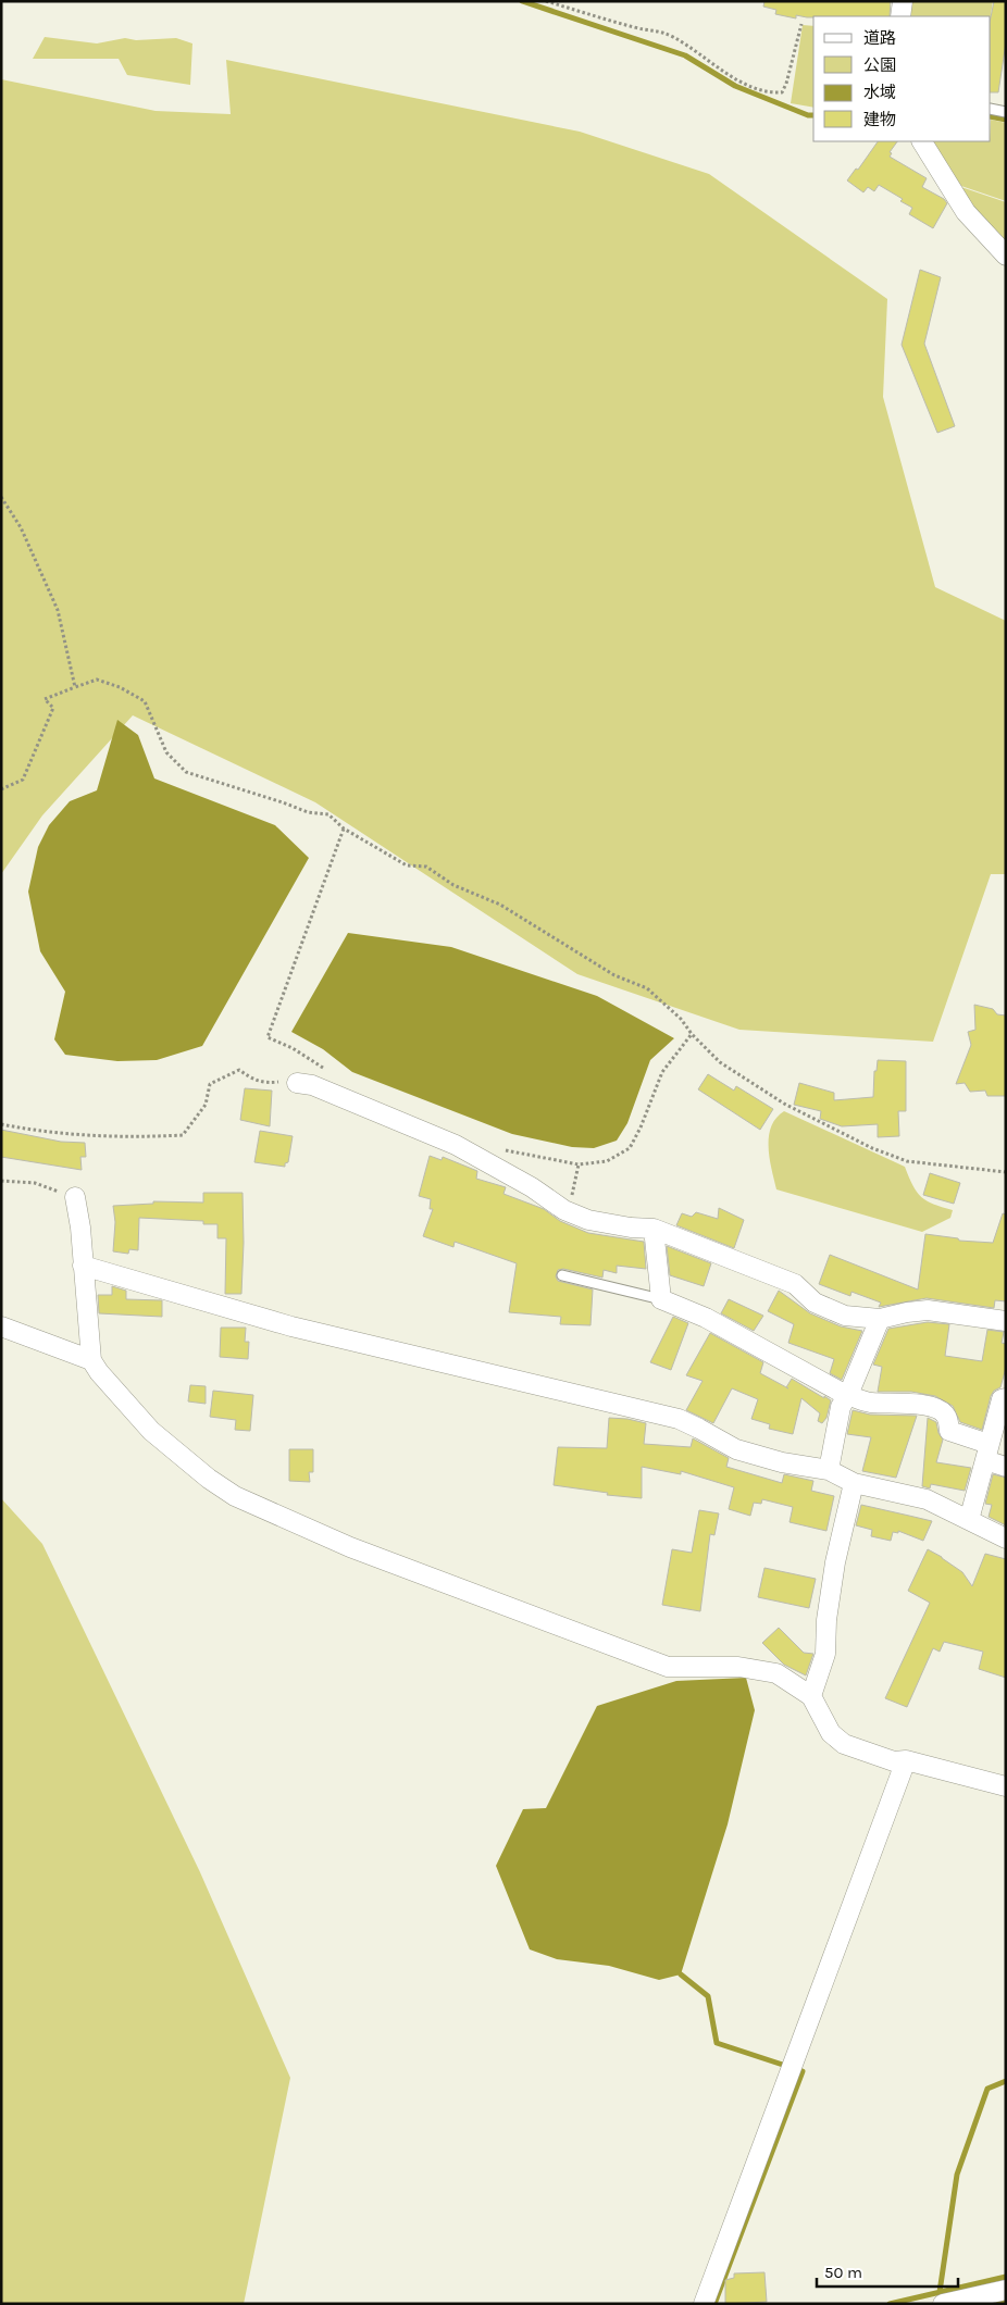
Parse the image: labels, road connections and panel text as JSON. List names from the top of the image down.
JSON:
{
  "legend": [
    "道路",
    "公園",
    "水域",
    "建物"
  ],
  "scale_bar": "50 m"
}
